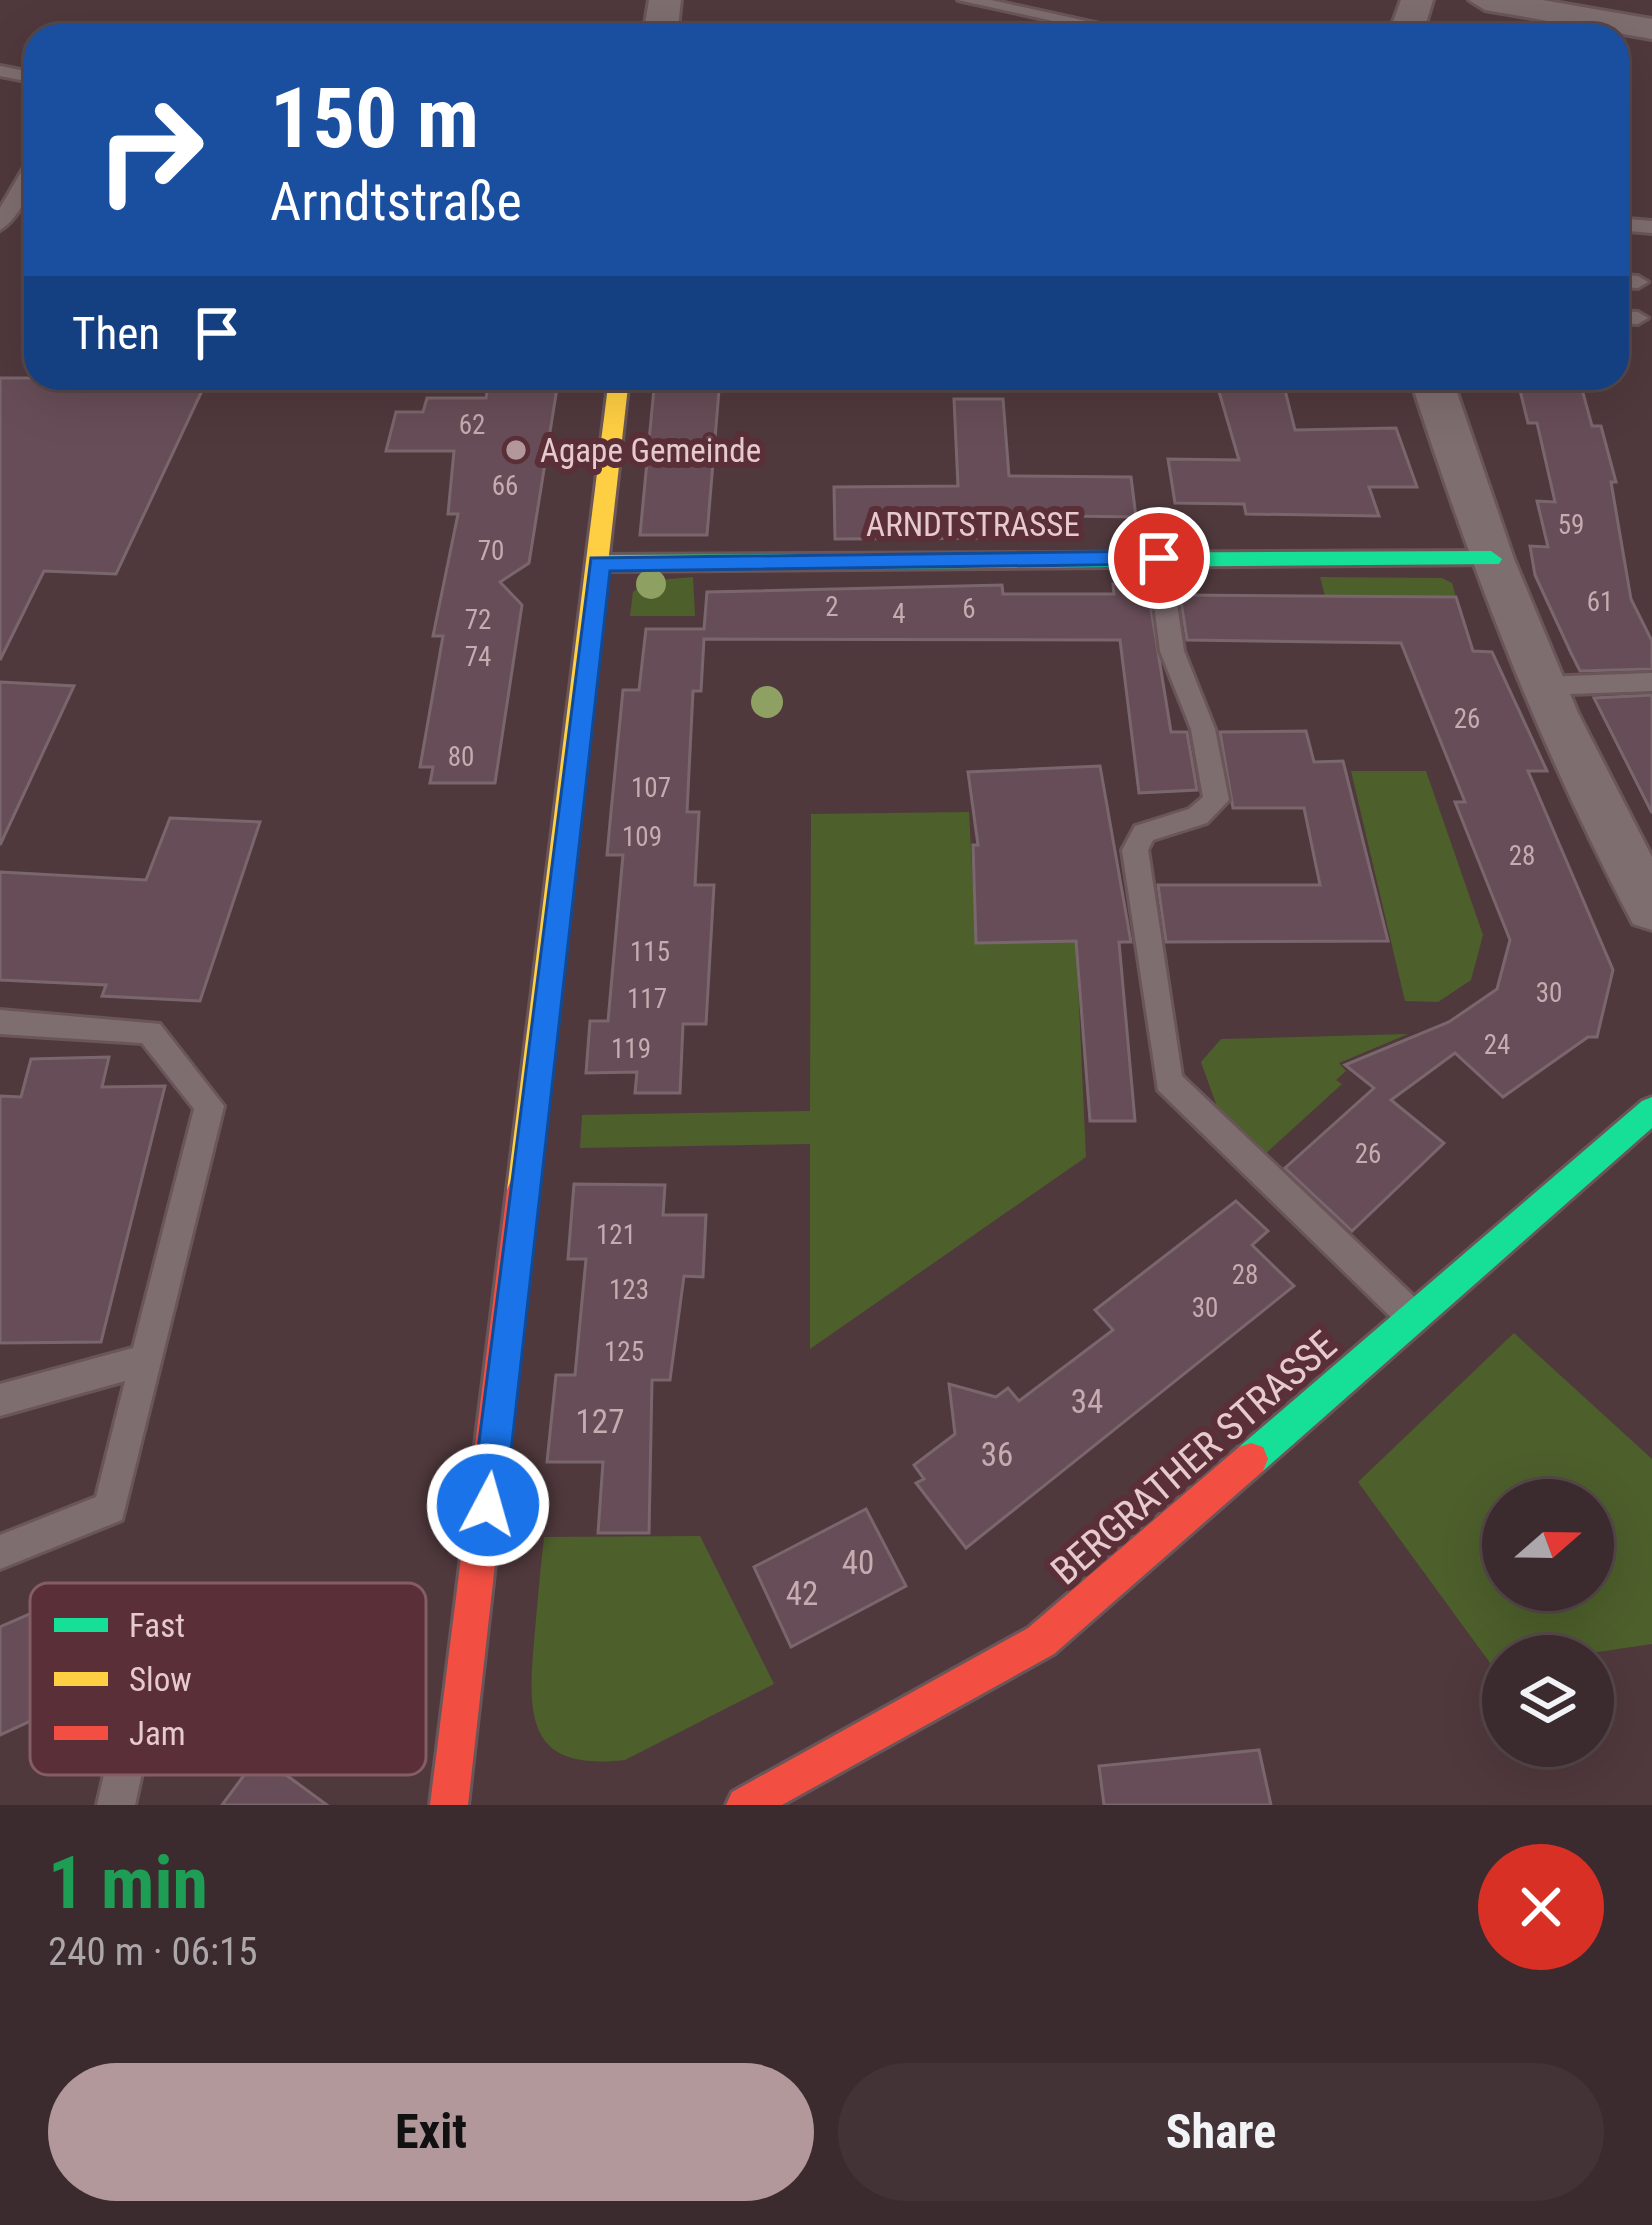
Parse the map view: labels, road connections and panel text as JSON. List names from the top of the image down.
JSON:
{
  "streets": {
    "street": ["ARNDTSTRASSE", "BERGRATHER STRASSE"]
  },
  "places": ["Agape Gemeinde"],
  "house_numbers": [
    "62",
    "66",
    "59",
    "70",
    "61",
    "2",
    "6",
    "4",
    "72",
    "74",
    "26",
    "80",
    "107",
    "109",
    "28",
    "115",
    "30",
    "117",
    "24",
    "119",
    "26",
    "121",
    "28",
    "123",
    "30",
    "125",
    "34",
    "127",
    "36",
    "40",
    "42"
  ],
  "legend": ["Fast", "Slow", "Jam"],
  "north": "right",
  "page": {
    "turn": ["150 m", "Arndtstraße"],
    "then": "Then",
    "heading": ["1 min", "240 m · 06:15"],
    "buttons": ["Exit", "Share"]
  }
}
